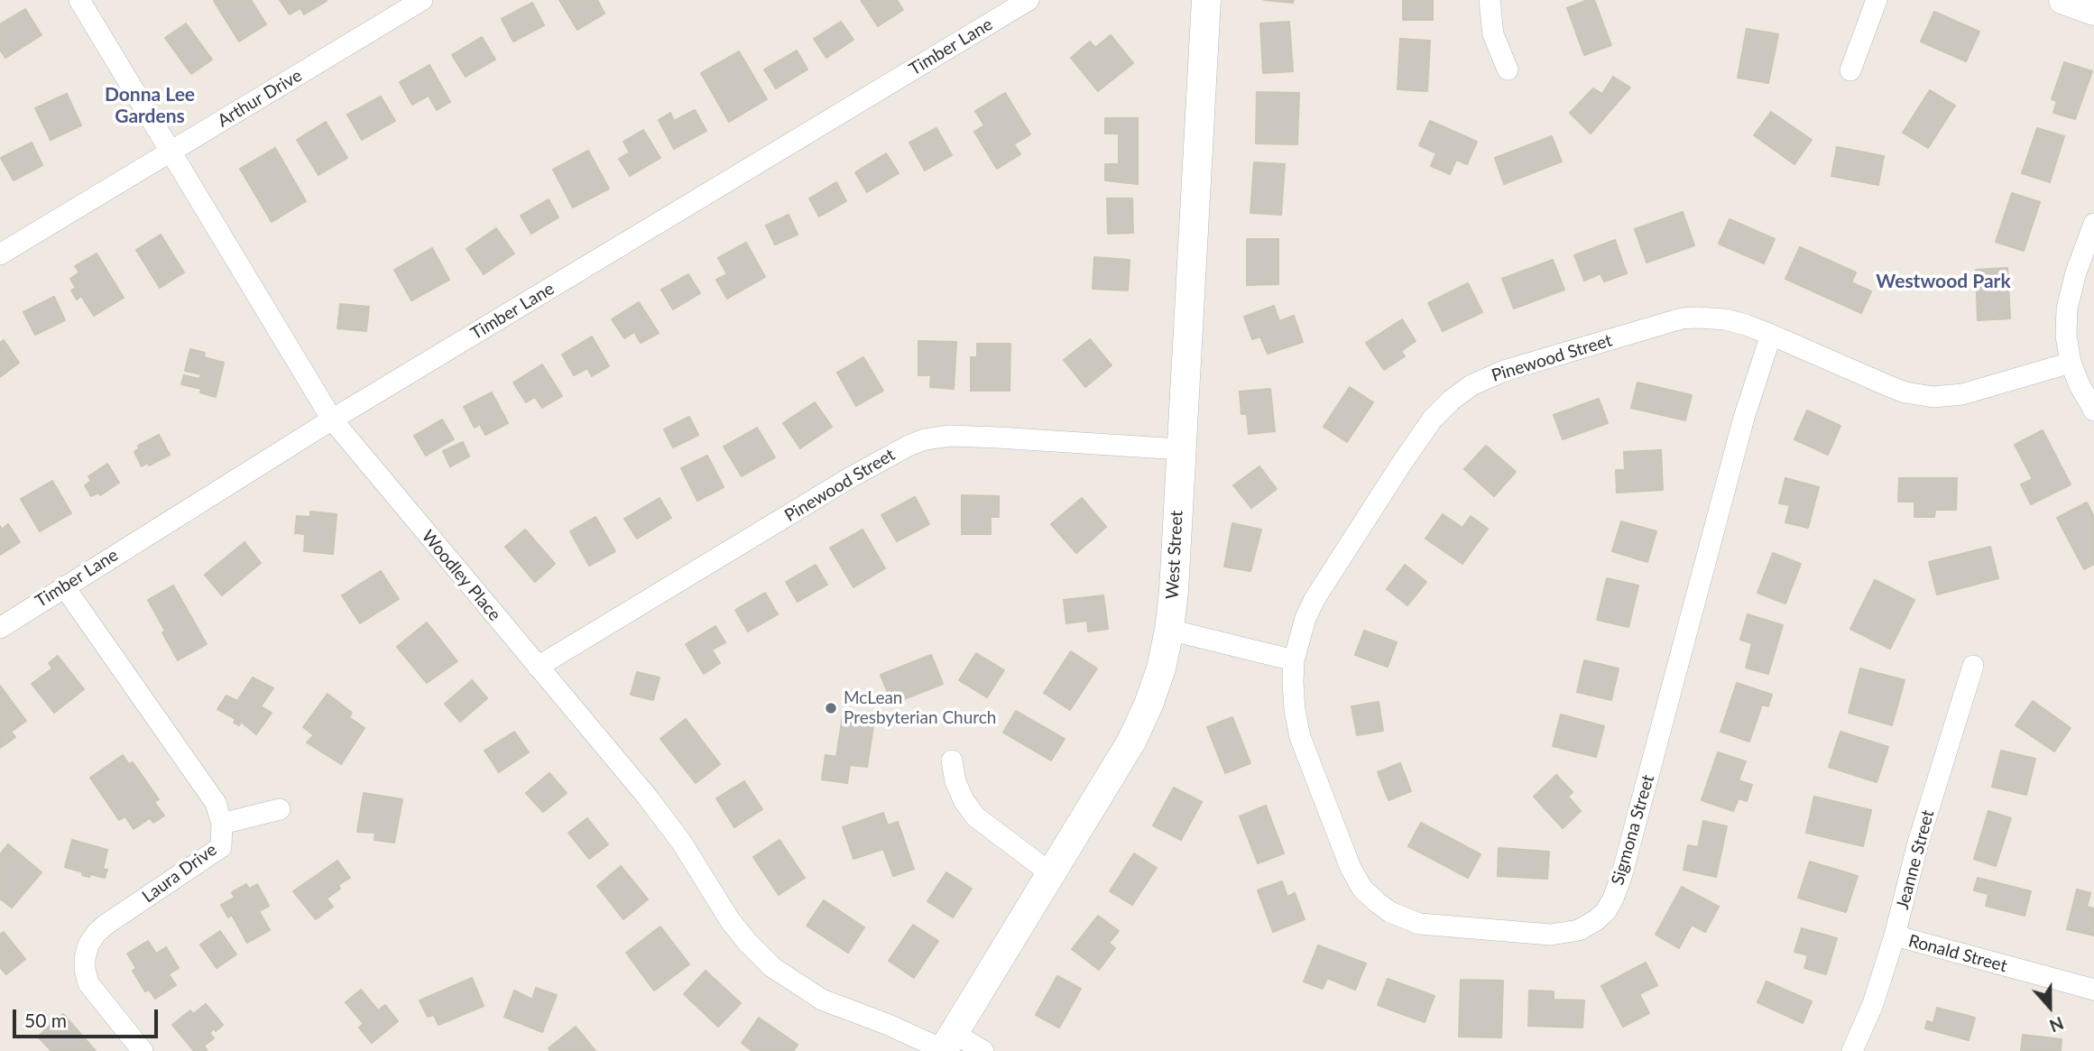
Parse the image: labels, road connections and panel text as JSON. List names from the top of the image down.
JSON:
{
  "streets": {
    "main road": ["West Street"],
    "street": [
      "Timber Lane",
      "Arthur Drive",
      "Pinewood Street",
      "Woodley Place",
      "Sigmona Street",
      "Jeanne Street",
      "Laura Drive",
      "Ronald Street"
    ]
  },
  "crossings": [
    ["Timber Lane", "Woodley Place"],
    ["Timber Lane", "Laura Drive"],
    ["Arthur Drive", "Woodley Place"],
    ["Pinewood Street", "West Street"],
    ["Pinewood Street", "Woodley Place"],
    ["Pinewood Street", "Sigmona Street"],
    ["West Street", "Woodley Place"],
    ["Jeanne Street", "Ronald Street"]
  ],
  "districts": ["Donna Lee Gardens", "Westwood Park"],
  "places": ["McLean Presbyterian Church"],
  "scale_bar": "50 m",
  "north": "bottom"
}
